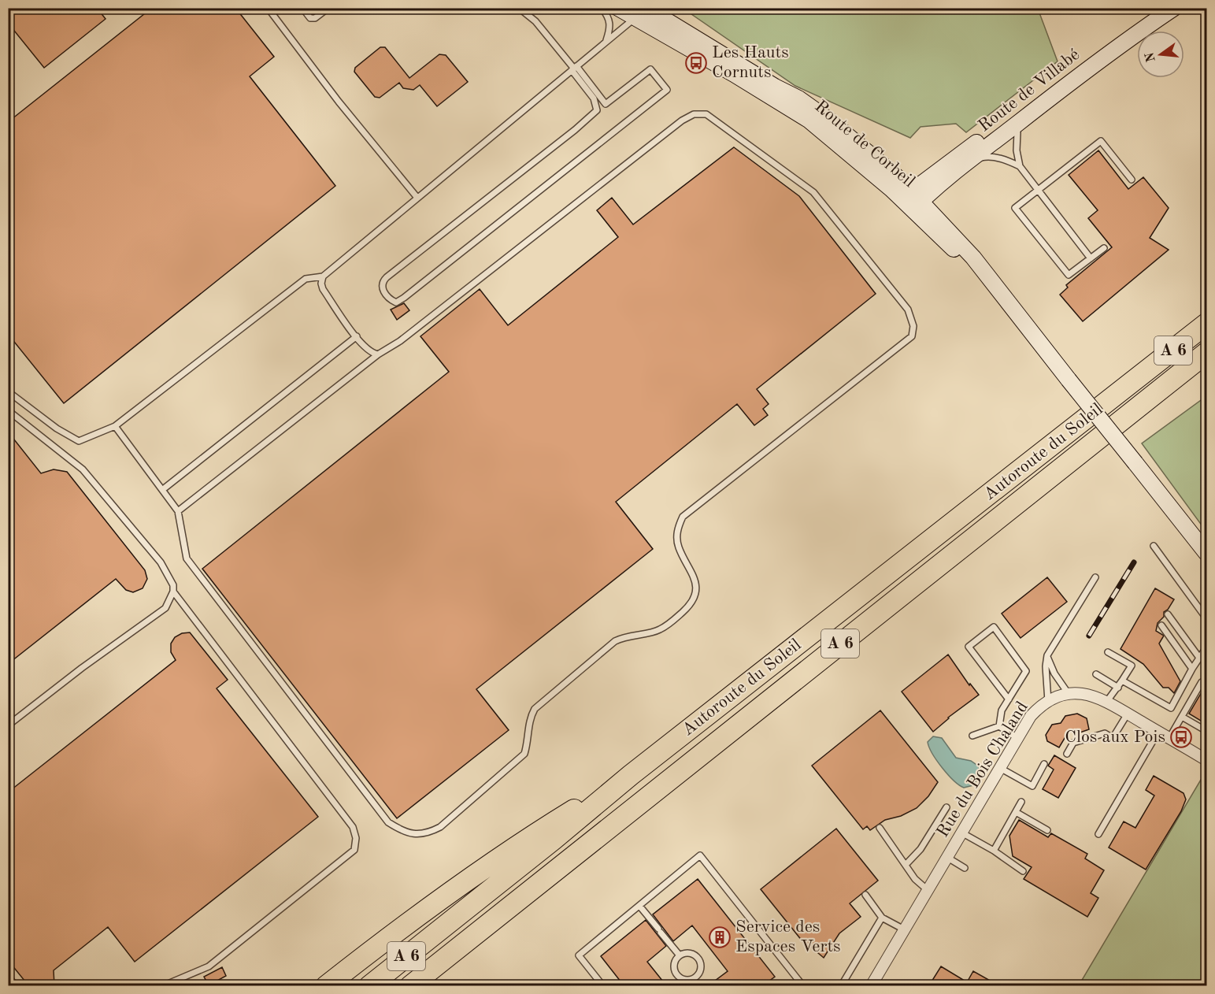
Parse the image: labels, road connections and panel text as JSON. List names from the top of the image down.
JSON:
{
  "streets": {
    "highway": ["A 6", "Autoroute du Soleil"],
    "street": ["Route de Villabé", "Route de Corbeil", "Rue du Bois Chaland"]
  },
  "crossings": [
    ["Route de Villabé", "Route de Corbeil"]
  ],
  "places": {
    "bus stop": ["Les Hauts Cornuts", "Clos aux Pois"],
    "building": ["Service des Espaces Verts"]
  },
  "north": "left"
}
